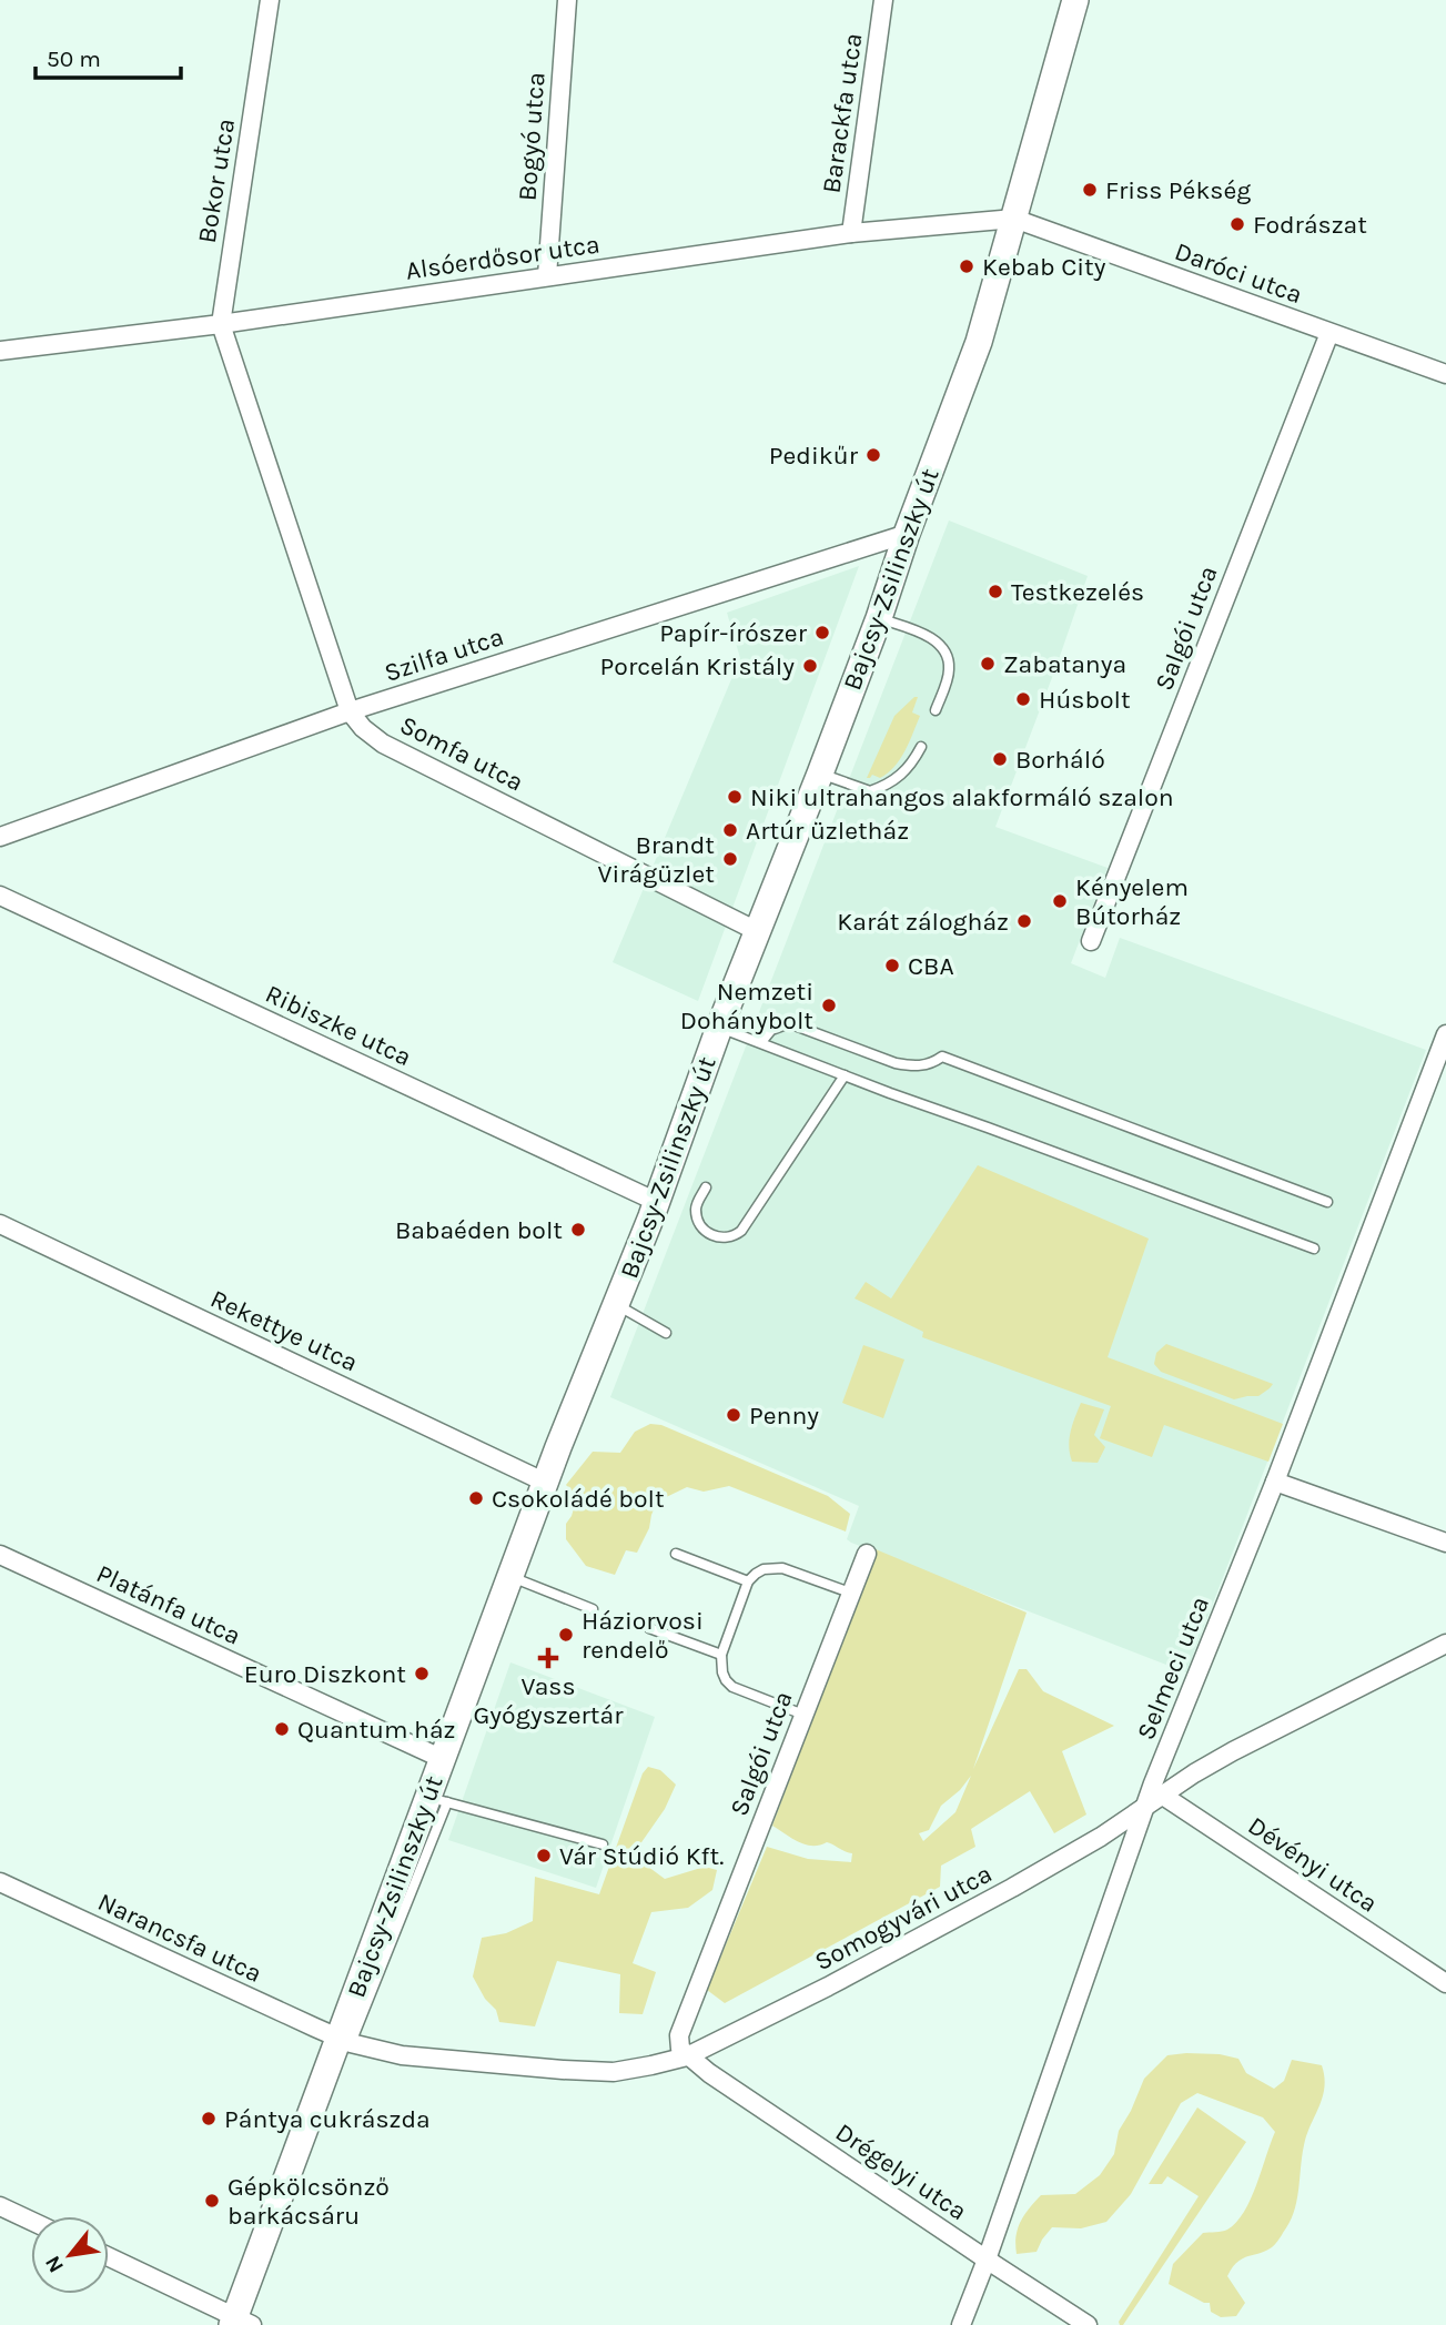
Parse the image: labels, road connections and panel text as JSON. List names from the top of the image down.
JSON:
{
  "streets": {
    "main road": ["Bajcsy-Zsilinszky út"],
    "street": [
      "Barackfa utca",
      "Bogyó utca",
      "Bokor utca",
      "Alsóerdősor utca",
      "Daróci utca",
      "Salgói utca",
      "Szilfa utca",
      "Somfa utca",
      "Ribiszke utca",
      "Rekettye utca",
      "Platánfa utca",
      "Selmeci utca",
      "Dévényi utca",
      "Somogyvári utca",
      "Narancsfa utca",
      "Drégelyi utca"
    ]
  },
  "crossings": [
    ["Barackfa utca", "Alsóerdősor utca"],
    ["Bogyó utca", "Alsóerdősor utca"],
    ["Bokor utca", "Alsóerdősor utca"],
    ["Bokor utca", "Somfa utca"],
    ["Alsóerdősor utca", "Daróci utca"],
    ["Alsóerdősor utca", "Bajcsy-Zsilinszky út"],
    ["Alsóerdősor utca", "Somfa utca"],
    ["Daróci utca", "Bajcsy-Zsilinszky út"],
    ["Daróci utca", "Salgói utca"],
    ["Bajcsy-Zsilinszky út", "Szilfa utca"],
    ["Bajcsy-Zsilinszky út", "Somfa utca"],
    ["Bajcsy-Zsilinszky út", "Ribiszke utca"],
    ["Bajcsy-Zsilinszky út", "Rekettye utca"],
    ["Bajcsy-Zsilinszky út", "Platánfa utca"],
    ["Bajcsy-Zsilinszky út", "Somogyvári utca"],
    ["Bajcsy-Zsilinszky út", "Narancsfa utca"],
    ["Salgói utca", "Somogyvári utca"],
    ["Salgói utca", "Drégelyi utca"],
    ["Szilfa utca", "Somfa utca"],
    ["Selmeci utca", "Dévényi utca"],
    ["Selmeci utca", "Somogyvári utca"],
    ["Selmeci utca", "Drégelyi utca"],
    ["Somogyvári utca", "Narancsfa utca"],
    ["Somogyvári utca", "Drégelyi utca"]
  ],
  "places": {
    "other": [
      "Friss Pékség",
      "Fodrászat",
      "Kebab City",
      "Pedikűr",
      "Testkezelés",
      "Papír-írószer",
      "Zabatanya",
      "Porcelán Kristály",
      "Húsbolt",
      "Borháló",
      "Niki ultrahangos alakformáló szalon",
      "Artúr üzletház",
      "Brandt Virágüzlet",
      "Kényelem Bútorház",
      "Karát zálogház",
      "CBA",
      "Nemzeti Dohánybolt",
      "Babaéden bolt",
      "Penny",
      "Csokoládé bolt",
      "Háziorvosi rendelő",
      "Euro Diszkont",
      "Quantum ház",
      "Vár Stúdió Kft.",
      "Pántya cukrászda",
      "Gépkölcsönző barkácsáru"
    ],
    "health": ["Vass Gyógyszertár"]
  },
  "scale_bar": "50 m",
  "north": "bottom left"
}
